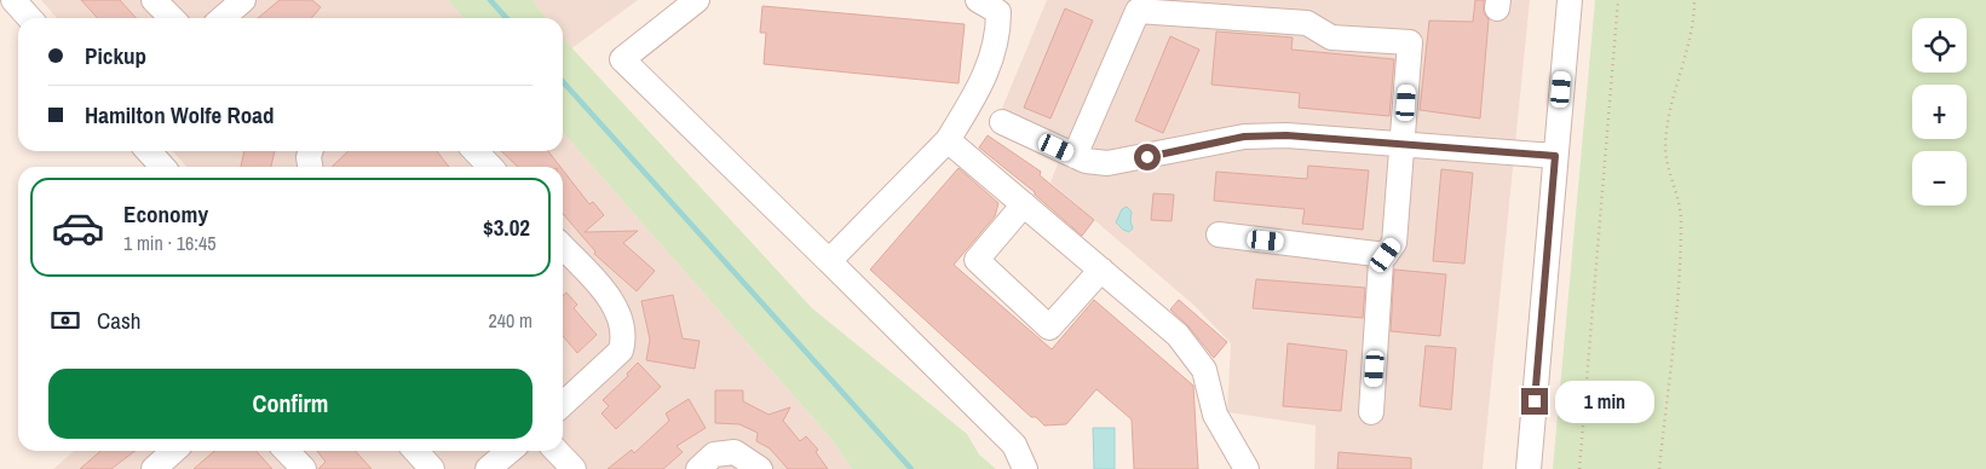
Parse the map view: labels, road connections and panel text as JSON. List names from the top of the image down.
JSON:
{
  "page": {
    "map_buttons": ["+", "−"],
    "banner": ["Pickup", "Hamilton Wolfe Road"],
    "list": [
      {
        "name": "Economy",
        "note": "1 min · 16:45",
        "value": "$3.02"
      }
    ],
    "pay": ["Cash", "240 m"],
    "buttons": "Confirm",
    "bubble": "1 min"
  }
}
